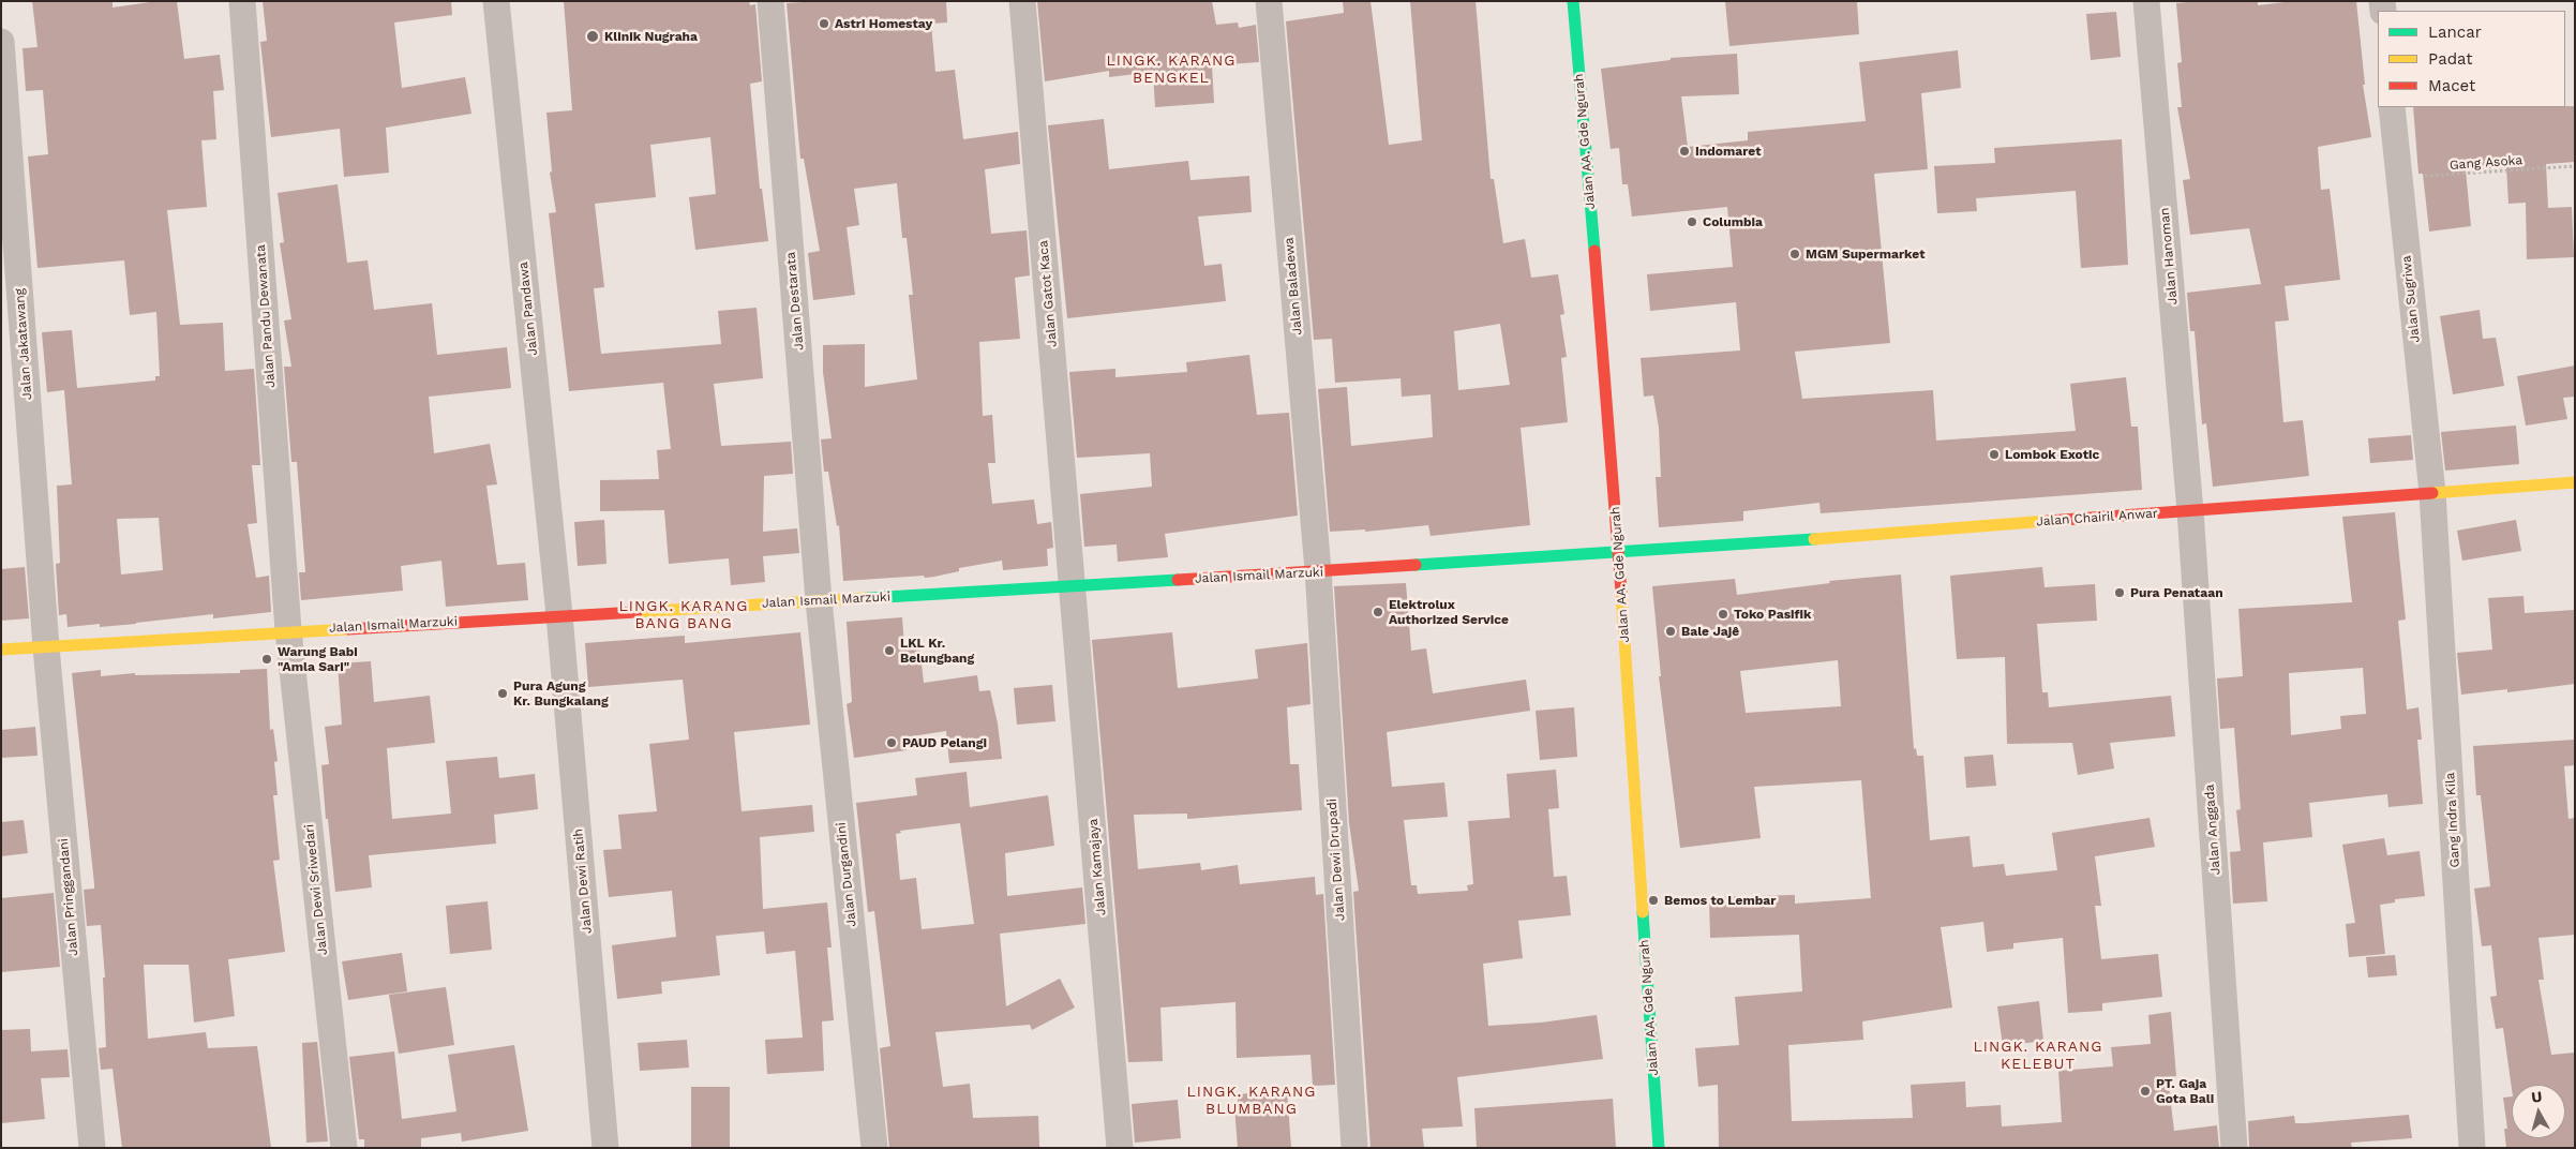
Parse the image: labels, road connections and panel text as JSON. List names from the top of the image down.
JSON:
{
  "streets": {
    "street": [
      "Jalan AA. Gde Ngurah",
      "Jalan Hanoman",
      "Jalan Baladewa",
      "Jalan Gatot Kaca",
      "Jalan Sugriwa",
      "Jalan Destarata",
      "Jalan Pandawa",
      "Jalan Pandu Dewanata",
      "Jalan Jakatawang",
      "Jalan Chairil Anwar",
      "Jalan Ismail Marzuki",
      "Gang Indra Kila",
      "Jalan Anggada",
      "Jalan Dewi Drupadi",
      "Jalan Kamajaya",
      "Jalan Durgandini",
      "Jalan Dewi Ratih",
      "Jalan Dewi Sriwedari",
      "Jalan Pringgandani"
    ],
    "path": ["Gang Asoka"]
  },
  "crossings": [
    ["Jalan AA. Gde Ngurah", "Jalan Chairil Anwar"],
    ["Jalan AA. Gde Ngurah", "Jalan Ismail Marzuki"],
    ["Gang Asoka", "Jalan Sugriwa"],
    ["Jalan Hanoman", "Jalan Chairil Anwar"],
    ["Jalan Hanoman", "Jalan Anggada"],
    ["Jalan Baladewa", "Jalan Ismail Marzuki"],
    ["Jalan Baladewa", "Jalan Dewi Drupadi"],
    ["Jalan Gatot Kaca", "Jalan Ismail Marzuki"],
    ["Jalan Gatot Kaca", "Jalan Kamajaya"],
    ["Jalan Sugriwa", "Jalan Chairil Anwar"],
    ["Jalan Sugriwa", "Gang Indra Kila"],
    ["Jalan Destarata", "Jalan Ismail Marzuki"],
    ["Jalan Destarata", "Jalan Durgandini"],
    ["Jalan Pandawa", "Jalan Ismail Marzuki"],
    ["Jalan Pandawa", "Jalan Dewi Ratih"],
    ["Jalan Pandu Dewanata", "Jalan Ismail Marzuki"],
    ["Jalan Pandu Dewanata", "Jalan Dewi Sriwedari"],
    ["Jalan Jakatawang", "Jalan Ismail Marzuki"],
    ["Jalan Jakatawang", "Jalan Pringgandani"],
    ["Jalan Chairil Anwar", "Jalan Ismail Marzuki"],
    ["Jalan Chairil Anwar", "Gang Indra Kila"],
    ["Jalan Chairil Anwar", "Jalan Anggada"],
    ["Jalan Ismail Marzuki", "Jalan Dewi Drupadi"],
    ["Jalan Ismail Marzuki", "Jalan Kamajaya"],
    ["Jalan Ismail Marzuki", "Jalan Durgandini"],
    ["Jalan Ismail Marzuki", "Jalan Dewi Ratih"],
    ["Jalan Ismail Marzuki", "Jalan Dewi Sriwedari"],
    ["Jalan Ismail Marzuki", "Jalan Pringgandani"]
  ],
  "districts": [
    "LINGK. KARANG BENGKEL",
    "LINGK. KARANG BANG BANG",
    "LINGK. KARANG KELEBUT",
    "LINGK. KARANG BLUMBANG"
  ],
  "places": [
    "Astri Homestay",
    "Klinik Nugraha",
    "Indomaret",
    "Columbia",
    "MGM Supermarket",
    "Lombok Exotic",
    "Pura Penataan",
    "Elektrolux Authorized Service",
    "Toko Pasifik",
    "Bale Jajê",
    "LKL Kr. Belungbang",
    "Warung Babi \"Amla Sari\"",
    "Pura Agung Kr. Bungkalang",
    "PAUD Pelangi",
    "Bemos to Lembar",
    "PT. Gaja Gota Bali"
  ],
  "legend": ["Lancar", "Padat", "Macet"],
  "north": "top"
}
